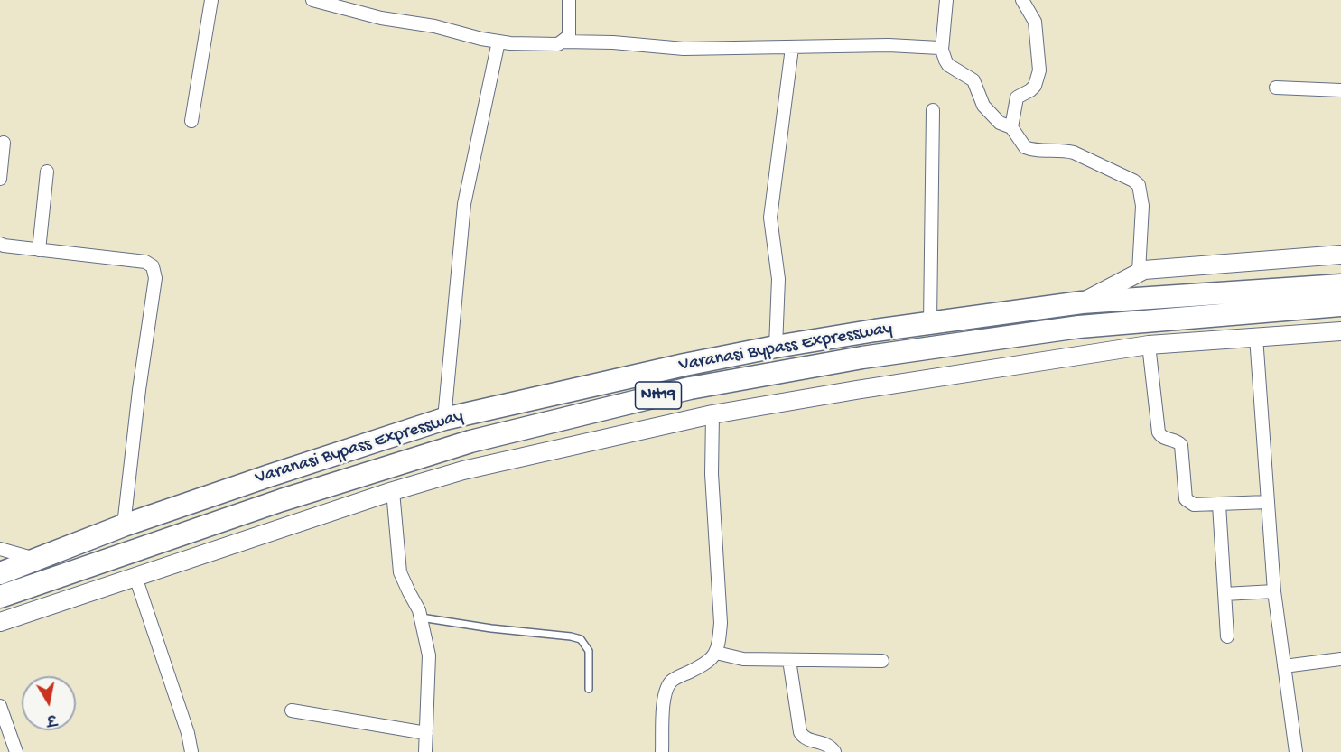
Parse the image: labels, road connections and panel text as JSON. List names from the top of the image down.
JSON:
{
  "streets": {
    "highway": ["Varanasi Bypass Expressway", "NH19"]
  },
  "north": "bottom"
}
